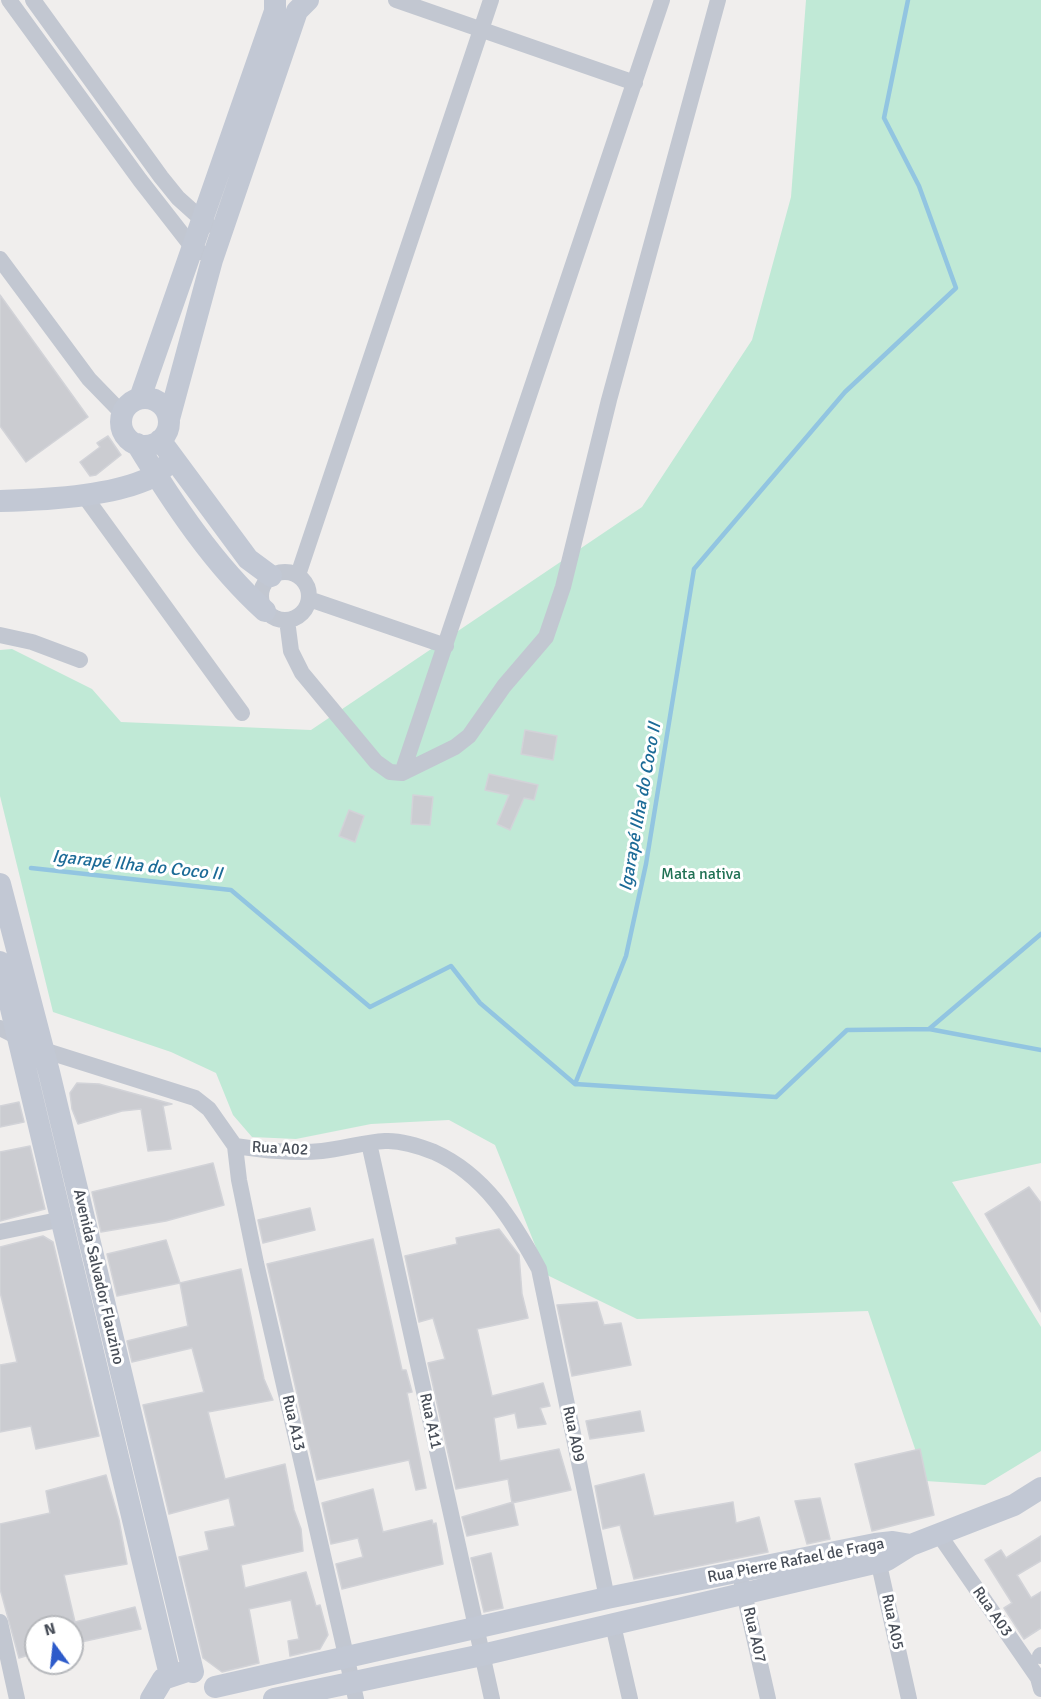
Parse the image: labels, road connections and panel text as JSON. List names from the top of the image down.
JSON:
{
  "streets": {
    "street": [
      "Rua A02",
      "Avenida Salvador Flauzino",
      "Rua A11",
      "Rua A13",
      "Rua A09",
      "Rua Pierre Rafael de Fraga",
      "Rua A03",
      "Rua A05",
      "Rua A07"
    ]
  },
  "crossings": [
    ["Rua A02", "Avenida Salvador Flauzino"],
    ["Rua A02", "Rua A11"],
    ["Rua A02", "Rua A13"],
    ["Rua A02", "Rua A09"],
    ["Rua A11", "Rua Pierre Rafael de Fraga"],
    ["Rua A13", "Rua Pierre Rafael de Fraga"],
    ["Rua A09", "Rua Pierre Rafael de Fraga"],
    ["Rua Pierre Rafael de Fraga", "Rua A03"],
    ["Rua Pierre Rafael de Fraga", "Rua A05"],
    ["Rua Pierre Rafael de Fraga", "Rua A07"]
  ],
  "water": ["Igarapé Ilha do Coco II"],
  "parks": ["Mata nativa"],
  "north": "top"
}
